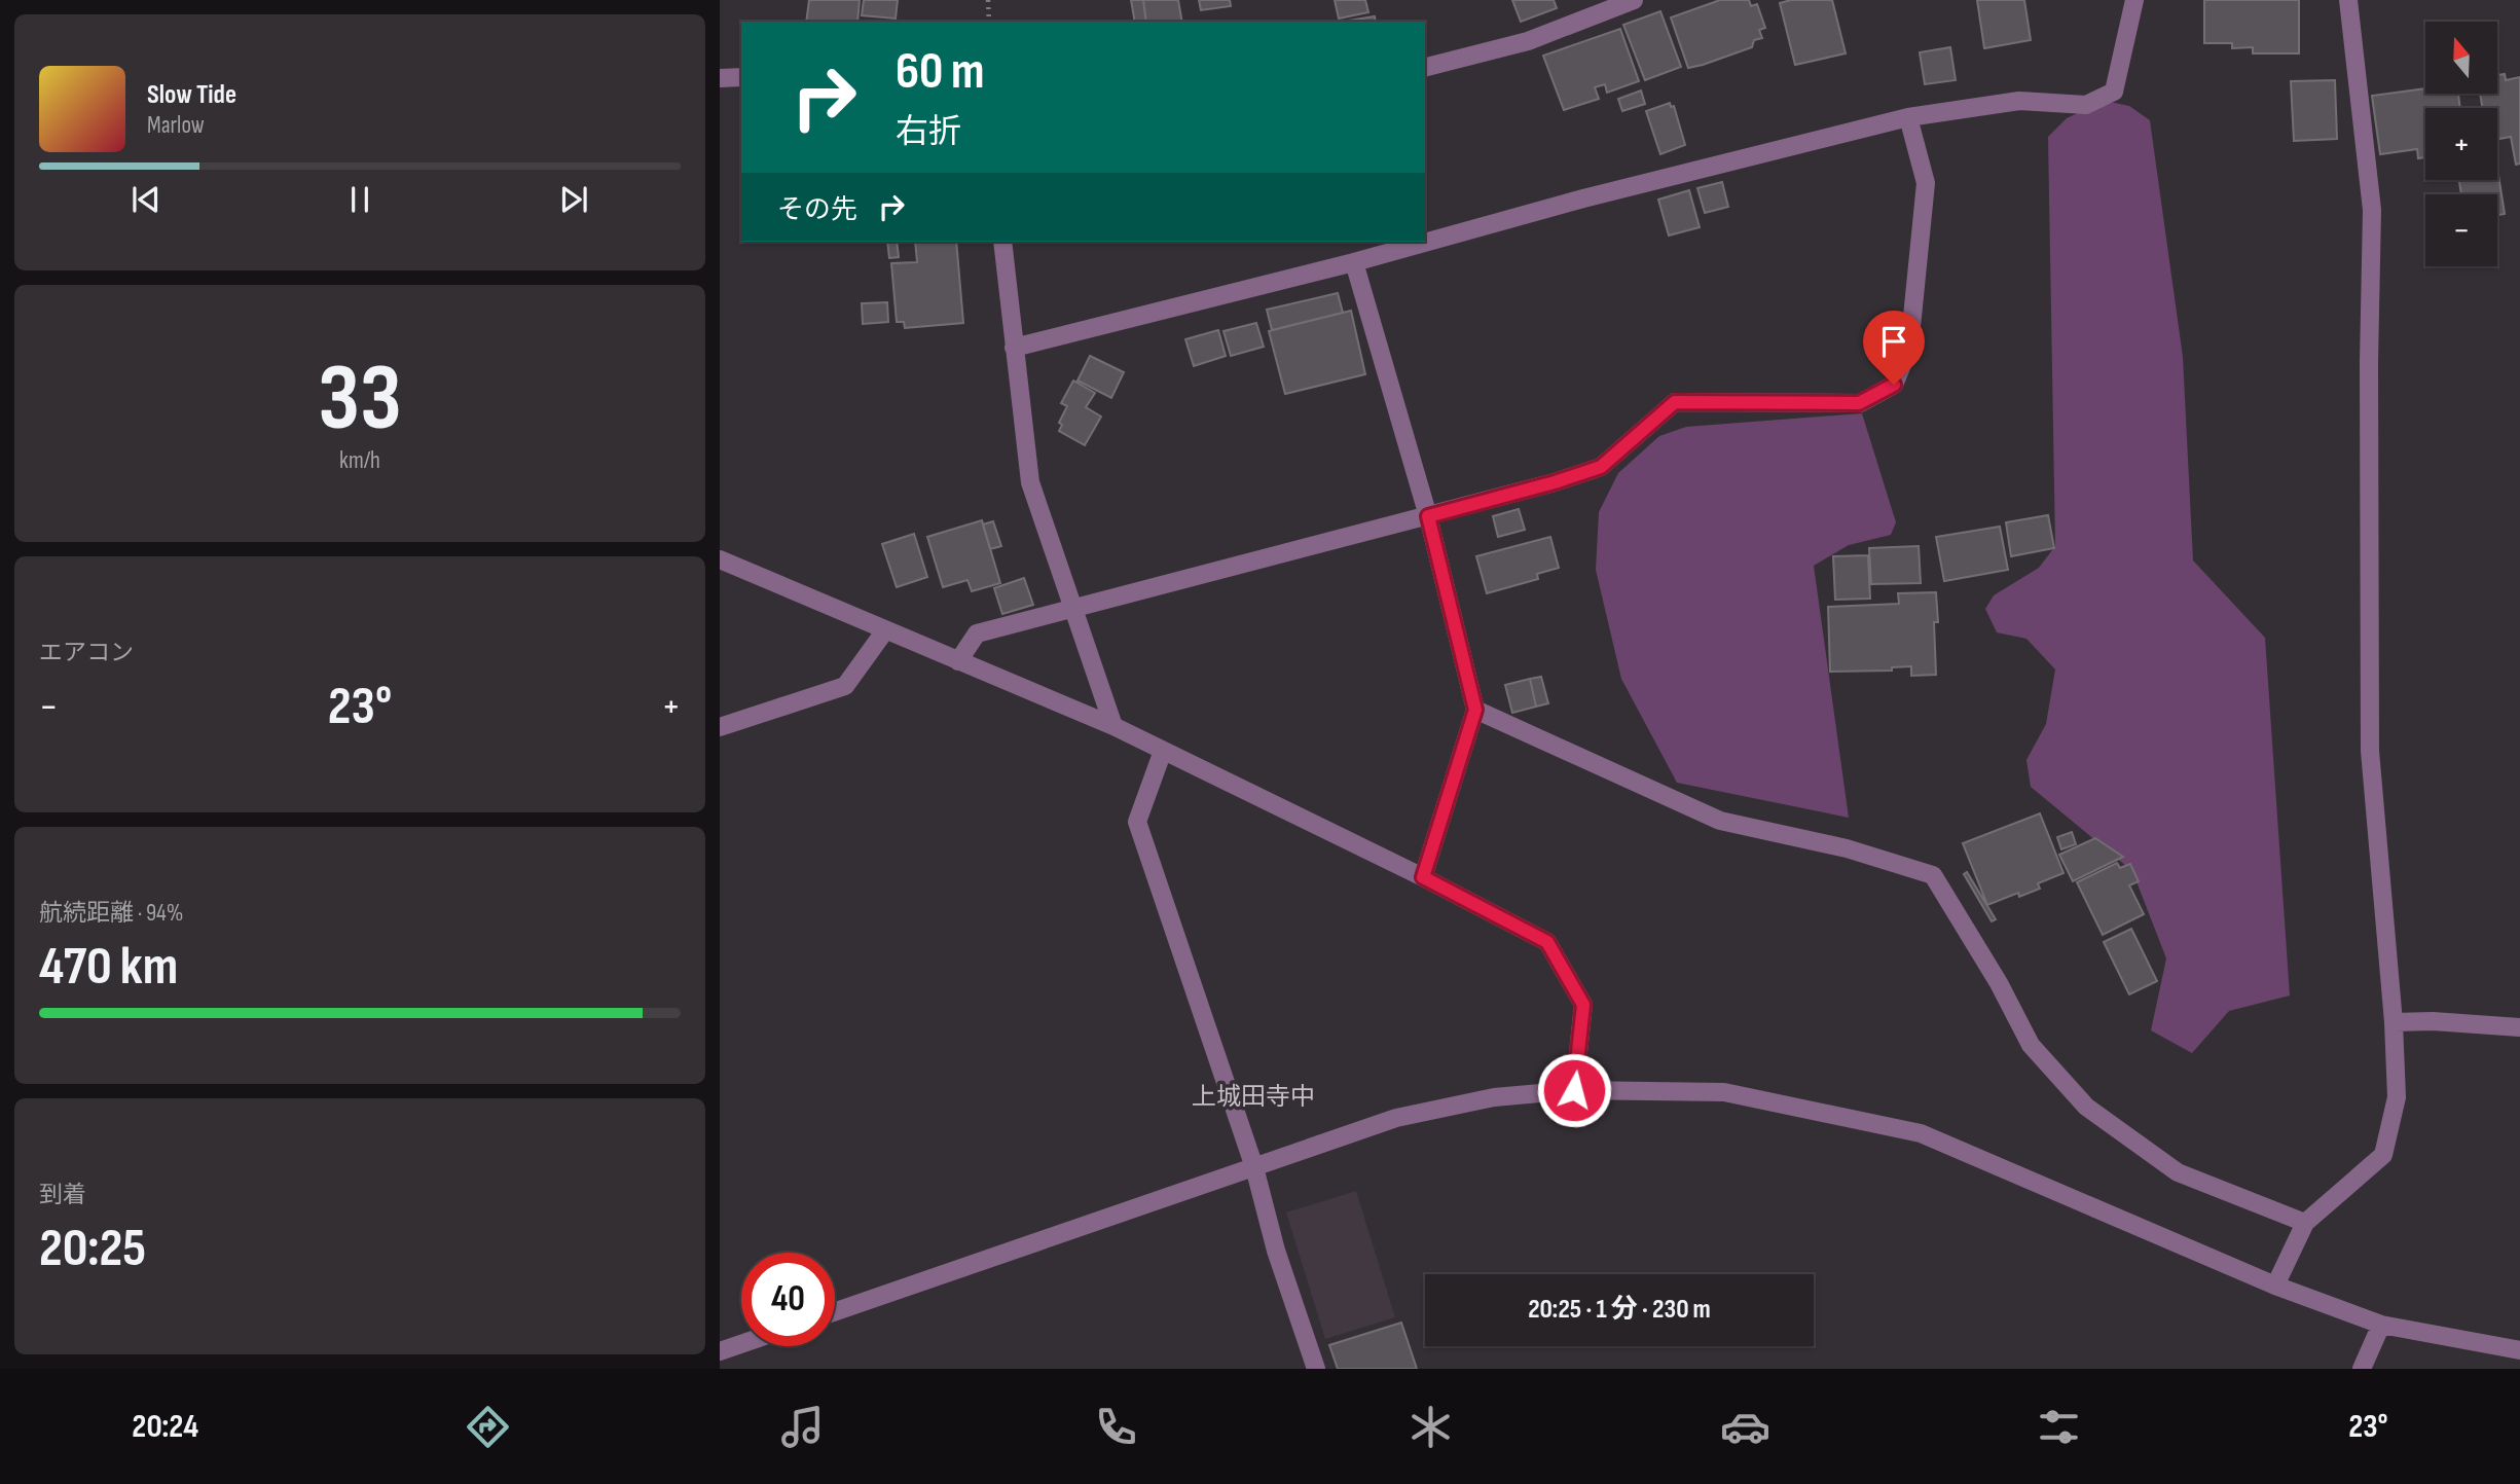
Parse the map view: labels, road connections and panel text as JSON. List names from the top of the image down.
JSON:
{
  "districts": ["上城田寺中"],
  "north": "top",
  "page": {
    "map_buttons": ["+", "−"],
    "turn": ["60 m", "右折"],
    "song": ["Slow Tide", "Marlow"],
    "then": "その先",
    "tile": [
      ["33", "km/h"],
      "エアコン",
      ["航続距離 · 94%", "470 km"],
      ["到着", "20:25"]
    ],
    "heat": ["−", "23°", "+"],
    "limit": "40",
    "trip": "20:25 · 1 分 · 230 m",
    "tabs": ["20:24", "23°"]
  }
}
